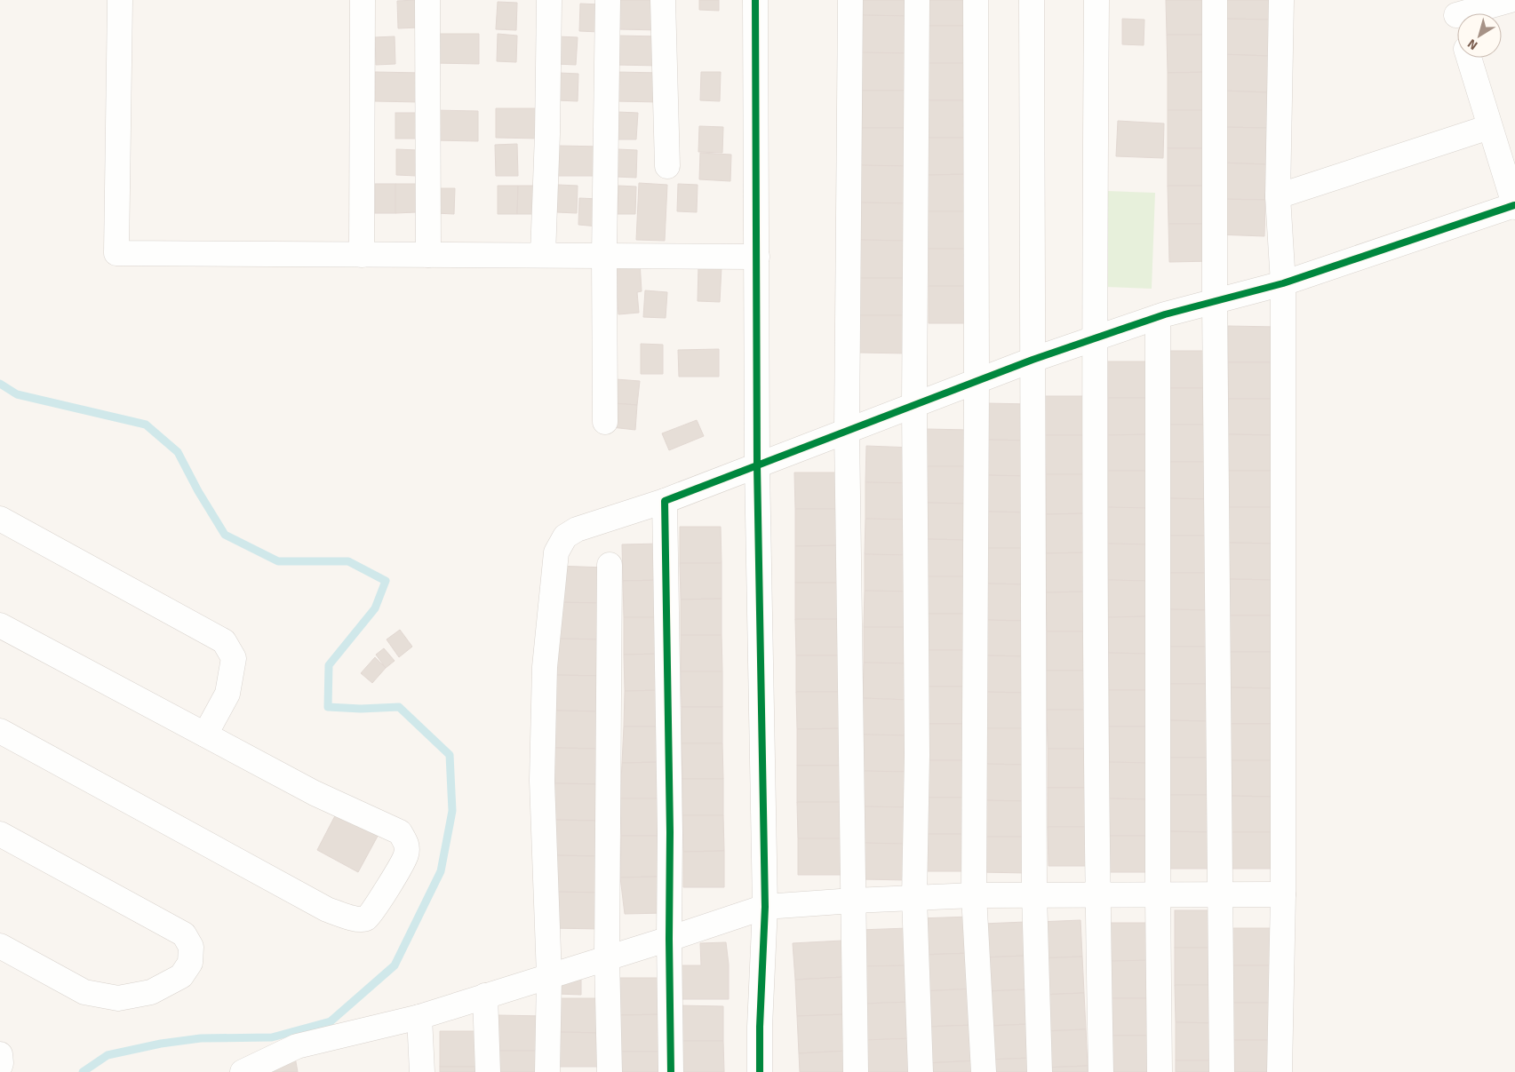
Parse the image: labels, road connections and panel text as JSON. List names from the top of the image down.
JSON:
{
  "north": "bottom left"
}
